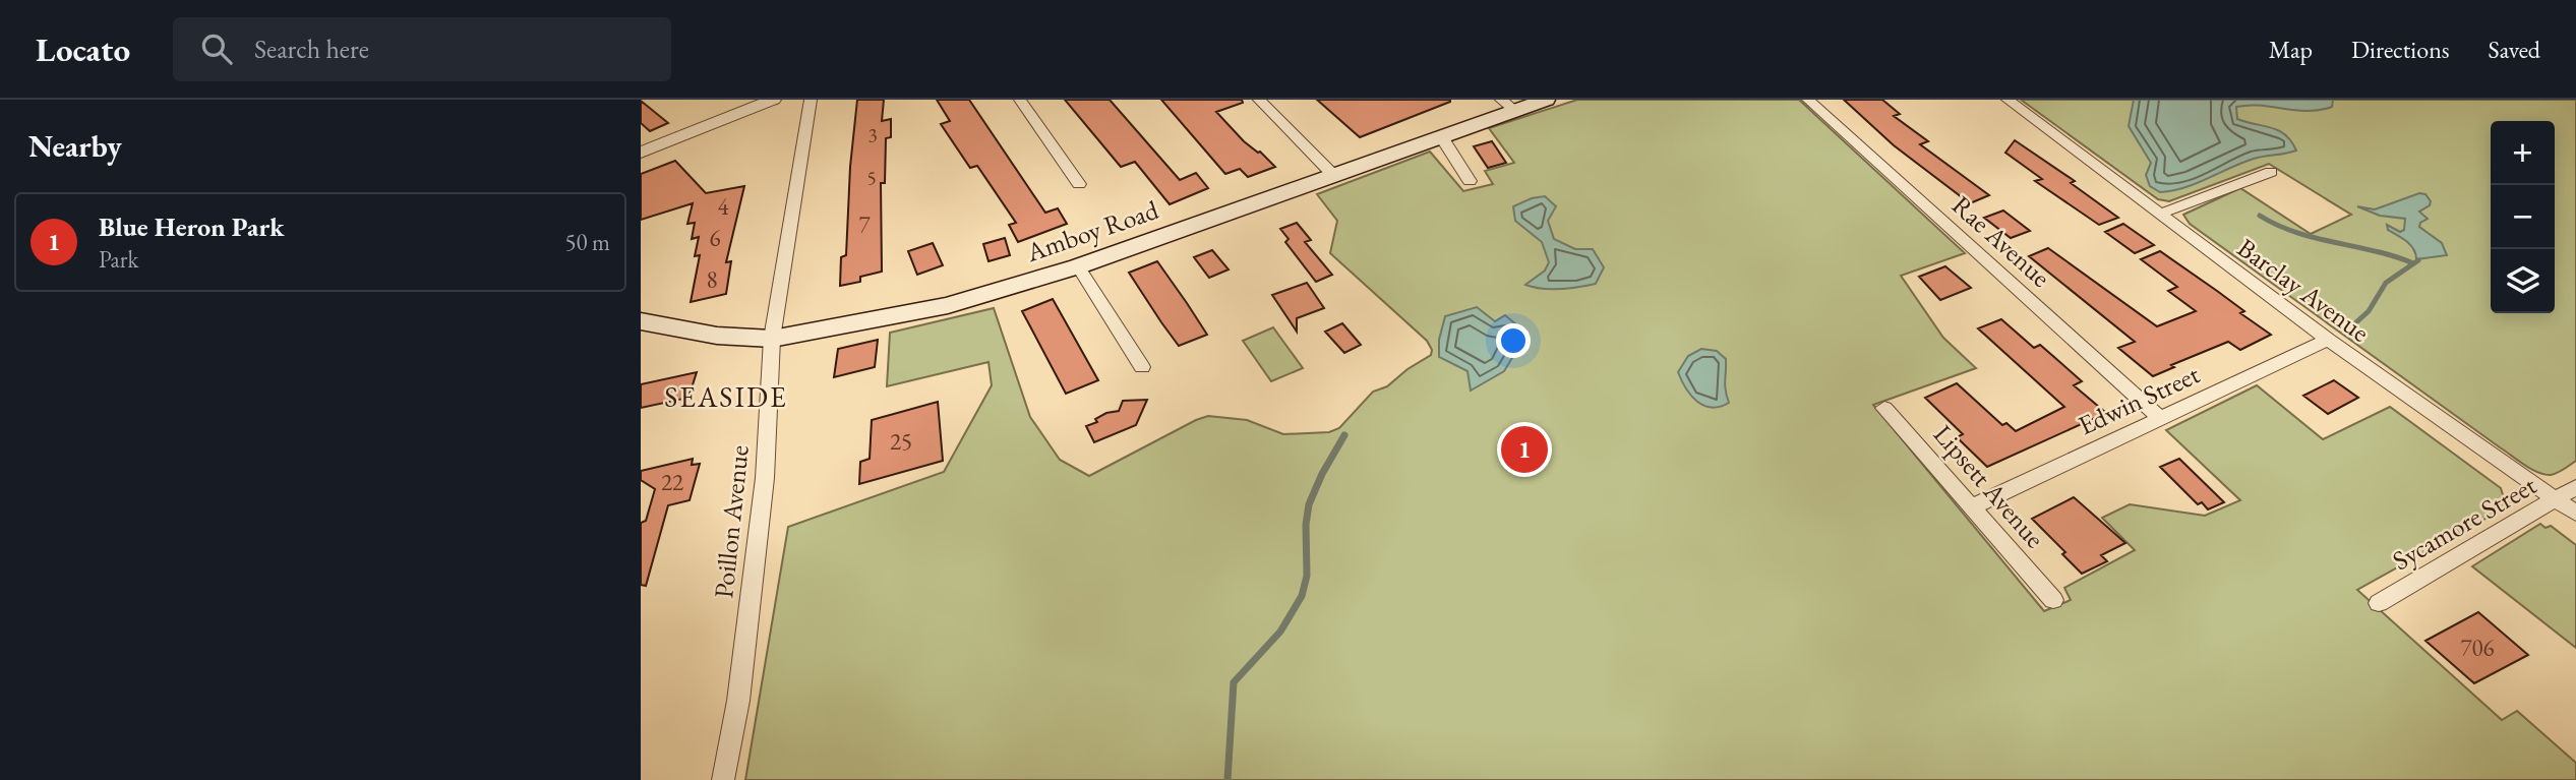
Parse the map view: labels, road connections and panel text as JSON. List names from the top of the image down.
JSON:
{
  "streets": {
    "main road": ["Amboy Road"],
    "street": [
      "Rae Avenue",
      "Barclay Avenue",
      "Edwin Street",
      "Lipsett Avenue",
      "Poillon Avenue",
      "Sycamore Street"
    ]
  },
  "crossings": [
    ["Amboy Road", "Poillon Avenue"],
    ["Rae Avenue", "Edwin Street"],
    ["Barclay Avenue", "Edwin Street"],
    ["Barclay Avenue", "Sycamore Street"],
    ["Edwin Street", "Lipsett Avenue"]
  ],
  "districts": ["SEASIDE"],
  "house_numbers": [
    "3",
    "5",
    "4",
    "7",
    "6",
    "8",
    "25",
    "22",
    "706"
  ],
  "page": {
    "header": "Locato",
    "search": "Search here",
    "nav": ["Map", "Directions", "Saved"],
    "heading": "Nearby",
    "map_buttons": ["+", "−"],
    "list": [
      {
        "mark": "1",
        "name": "Blue Heron Park",
        "note": "Park",
        "value": "50 m"
      }
    ],
    "pins": "1"
  }
}
